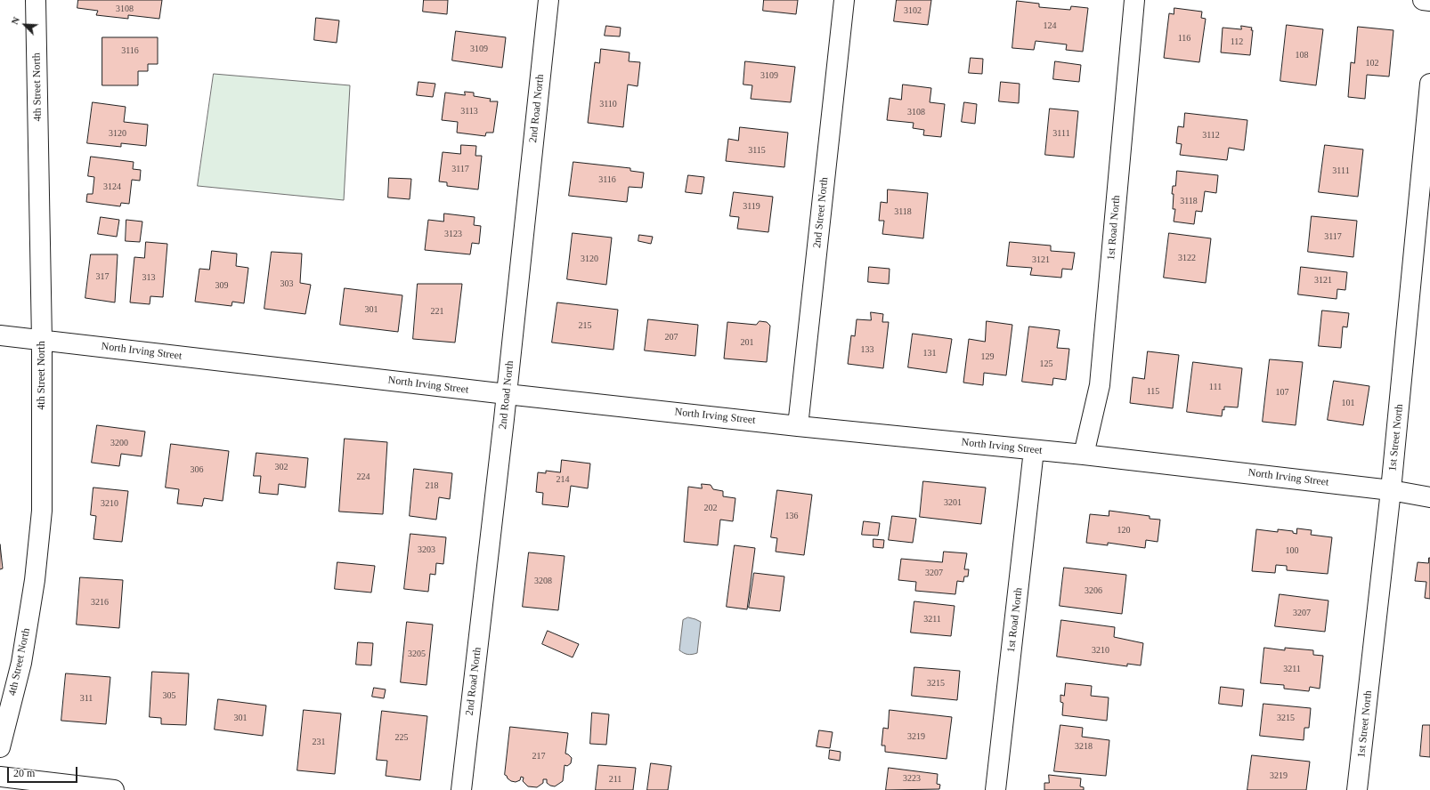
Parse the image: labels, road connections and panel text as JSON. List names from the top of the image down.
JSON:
{
  "streets": {
    "street": [
      "4th Street North",
      "2nd Road North",
      "2nd Street North",
      "1st Road North",
      "North Irving Street",
      "1st Street North"
    ]
  },
  "crossings": [
    ["4th Street North", "North Irving Street"],
    ["2nd Road North", "North Irving Street"],
    ["2nd Street North", "North Irving Street"],
    ["1st Road North", "North Irving Street"],
    ["North Irving Street", "1st Street North"]
  ],
  "house_numbers": [
    "3108",
    "3102",
    "124",
    "116",
    "112",
    "3109",
    "3116",
    "108",
    "102",
    "3109",
    "3110",
    "3113",
    "3108",
    "3120",
    "3111",
    "3112",
    "3115",
    "3117",
    "3111",
    "3116",
    "3124",
    "3118",
    "3119",
    "3118",
    "3123",
    "3117",
    "3122",
    "3120",
    "3121",
    "317",
    "313",
    "3121",
    "303",
    "309",
    "301",
    "221",
    "215",
    "207",
    "201",
    "133",
    "131",
    "129",
    "125",
    "111",
    "115",
    "107",
    "101",
    "3200",
    "302",
    "306",
    "224",
    "214",
    "218",
    "3201",
    "3210",
    "202",
    "136",
    "120",
    "3203",
    "100",
    "3207",
    "3208",
    "3206",
    "3216",
    "3207",
    "3211",
    "3210",
    "3205",
    "3211",
    "3215",
    "305",
    "311",
    "301",
    "3215",
    "3219",
    "225",
    "231",
    "3218",
    "217",
    "3219",
    "3223",
    "211"
  ],
  "scale_bar": "20 m",
  "north": "top left"
}
